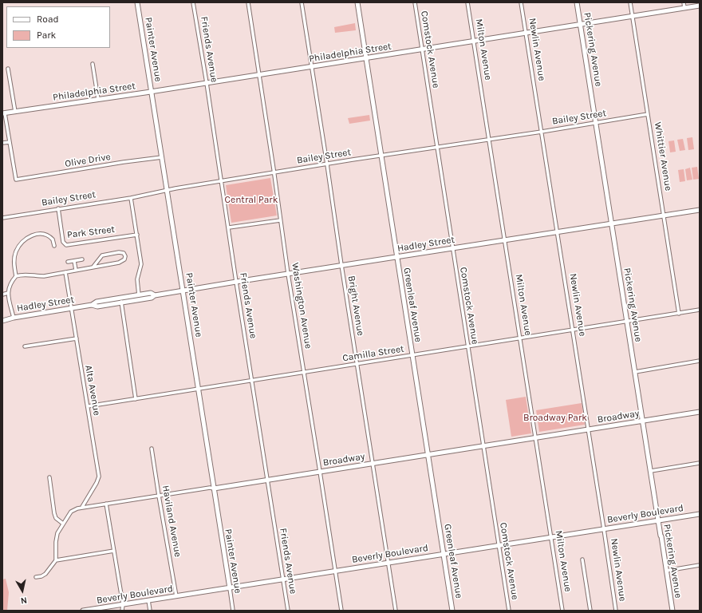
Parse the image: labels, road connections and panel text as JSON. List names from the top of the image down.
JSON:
{
  "streets": {
    "street": [
      "Painter Avenue",
      "Friends Avenue",
      "Comstock Avenue",
      "Milton Avenue",
      "Newlin Avenue",
      "Pickering Avenue",
      "Philadelphia Street",
      "Bailey Street",
      "Whittier Avenue",
      "Olive Drive",
      "Park Street",
      "Hadley Street",
      "Greenleaf Avenue",
      "Washington Avenue",
      "Bright Avenue",
      "Camilla Street",
      "Alta Avenue",
      "Broadway",
      "Beverly Boulevard",
      "Haviland Avenue"
    ]
  },
  "crossings": [
    ["Painter Avenue", "Philadelphia Street"],
    ["Painter Avenue", "Bailey Street"],
    ["Painter Avenue", "Olive Drive"],
    ["Painter Avenue", "Hadley Street"],
    ["Painter Avenue", "Camilla Street"],
    ["Painter Avenue", "Broadway"],
    ["Painter Avenue", "Beverly Boulevard"],
    ["Friends Avenue", "Philadelphia Street"],
    ["Friends Avenue", "Bailey Street"],
    ["Friends Avenue", "Hadley Street"],
    ["Friends Avenue", "Camilla Street"],
    ["Friends Avenue", "Broadway"],
    ["Friends Avenue", "Beverly Boulevard"],
    ["Comstock Avenue", "Philadelphia Street"],
    ["Comstock Avenue", "Bailey Street"],
    ["Comstock Avenue", "Hadley Street"],
    ["Comstock Avenue", "Camilla Street"],
    ["Comstock Avenue", "Broadway"],
    ["Comstock Avenue", "Beverly Boulevard"],
    ["Milton Avenue", "Philadelphia Street"],
    ["Milton Avenue", "Bailey Street"],
    ["Milton Avenue", "Hadley Street"],
    ["Milton Avenue", "Camilla Street"],
    ["Milton Avenue", "Broadway"],
    ["Milton Avenue", "Beverly Boulevard"],
    ["Newlin Avenue", "Philadelphia Street"],
    ["Newlin Avenue", "Bailey Street"],
    ["Newlin Avenue", "Hadley Street"],
    ["Newlin Avenue", "Camilla Street"],
    ["Newlin Avenue", "Broadway"],
    ["Newlin Avenue", "Beverly Boulevard"],
    ["Pickering Avenue", "Philadelphia Street"],
    ["Pickering Avenue", "Bailey Street"],
    ["Pickering Avenue", "Hadley Street"],
    ["Pickering Avenue", "Camilla Street"],
    ["Pickering Avenue", "Broadway"],
    ["Pickering Avenue", "Beverly Boulevard"],
    ["Philadelphia Street", "Whittier Avenue"],
    ["Philadelphia Street", "Greenleaf Avenue"],
    ["Philadelphia Street", "Washington Avenue"],
    ["Philadelphia Street", "Bright Avenue"],
    ["Bailey Street", "Whittier Avenue"],
    ["Bailey Street", "Park Street"],
    ["Bailey Street", "Greenleaf Avenue"],
    ["Bailey Street", "Washington Avenue"],
    ["Bailey Street", "Bright Avenue"],
    ["Whittier Avenue", "Hadley Street"],
    ["Whittier Avenue", "Camilla Street"],
    ["Hadley Street", "Greenleaf Avenue"],
    ["Hadley Street", "Washington Avenue"],
    ["Hadley Street", "Bright Avenue"],
    ["Hadley Street", "Alta Avenue"],
    ["Greenleaf Avenue", "Camilla Street"],
    ["Greenleaf Avenue", "Broadway"],
    ["Greenleaf Avenue", "Beverly Boulevard"],
    ["Washington Avenue", "Camilla Street"],
    ["Washington Avenue", "Broadway"],
    ["Washington Avenue", "Beverly Boulevard"],
    ["Bright Avenue", "Camilla Street"],
    ["Bright Avenue", "Broadway"],
    ["Bright Avenue", "Beverly Boulevard"],
    ["Camilla Street", "Alta Avenue"],
    ["Alta Avenue", "Broadway"],
    ["Broadway", "Haviland Avenue"],
    ["Beverly Boulevard", "Haviland Avenue"]
  ],
  "parks": ["Central Park", "Broadway Park"],
  "legend": ["Road", "Park"],
  "north": "bottom"
}
